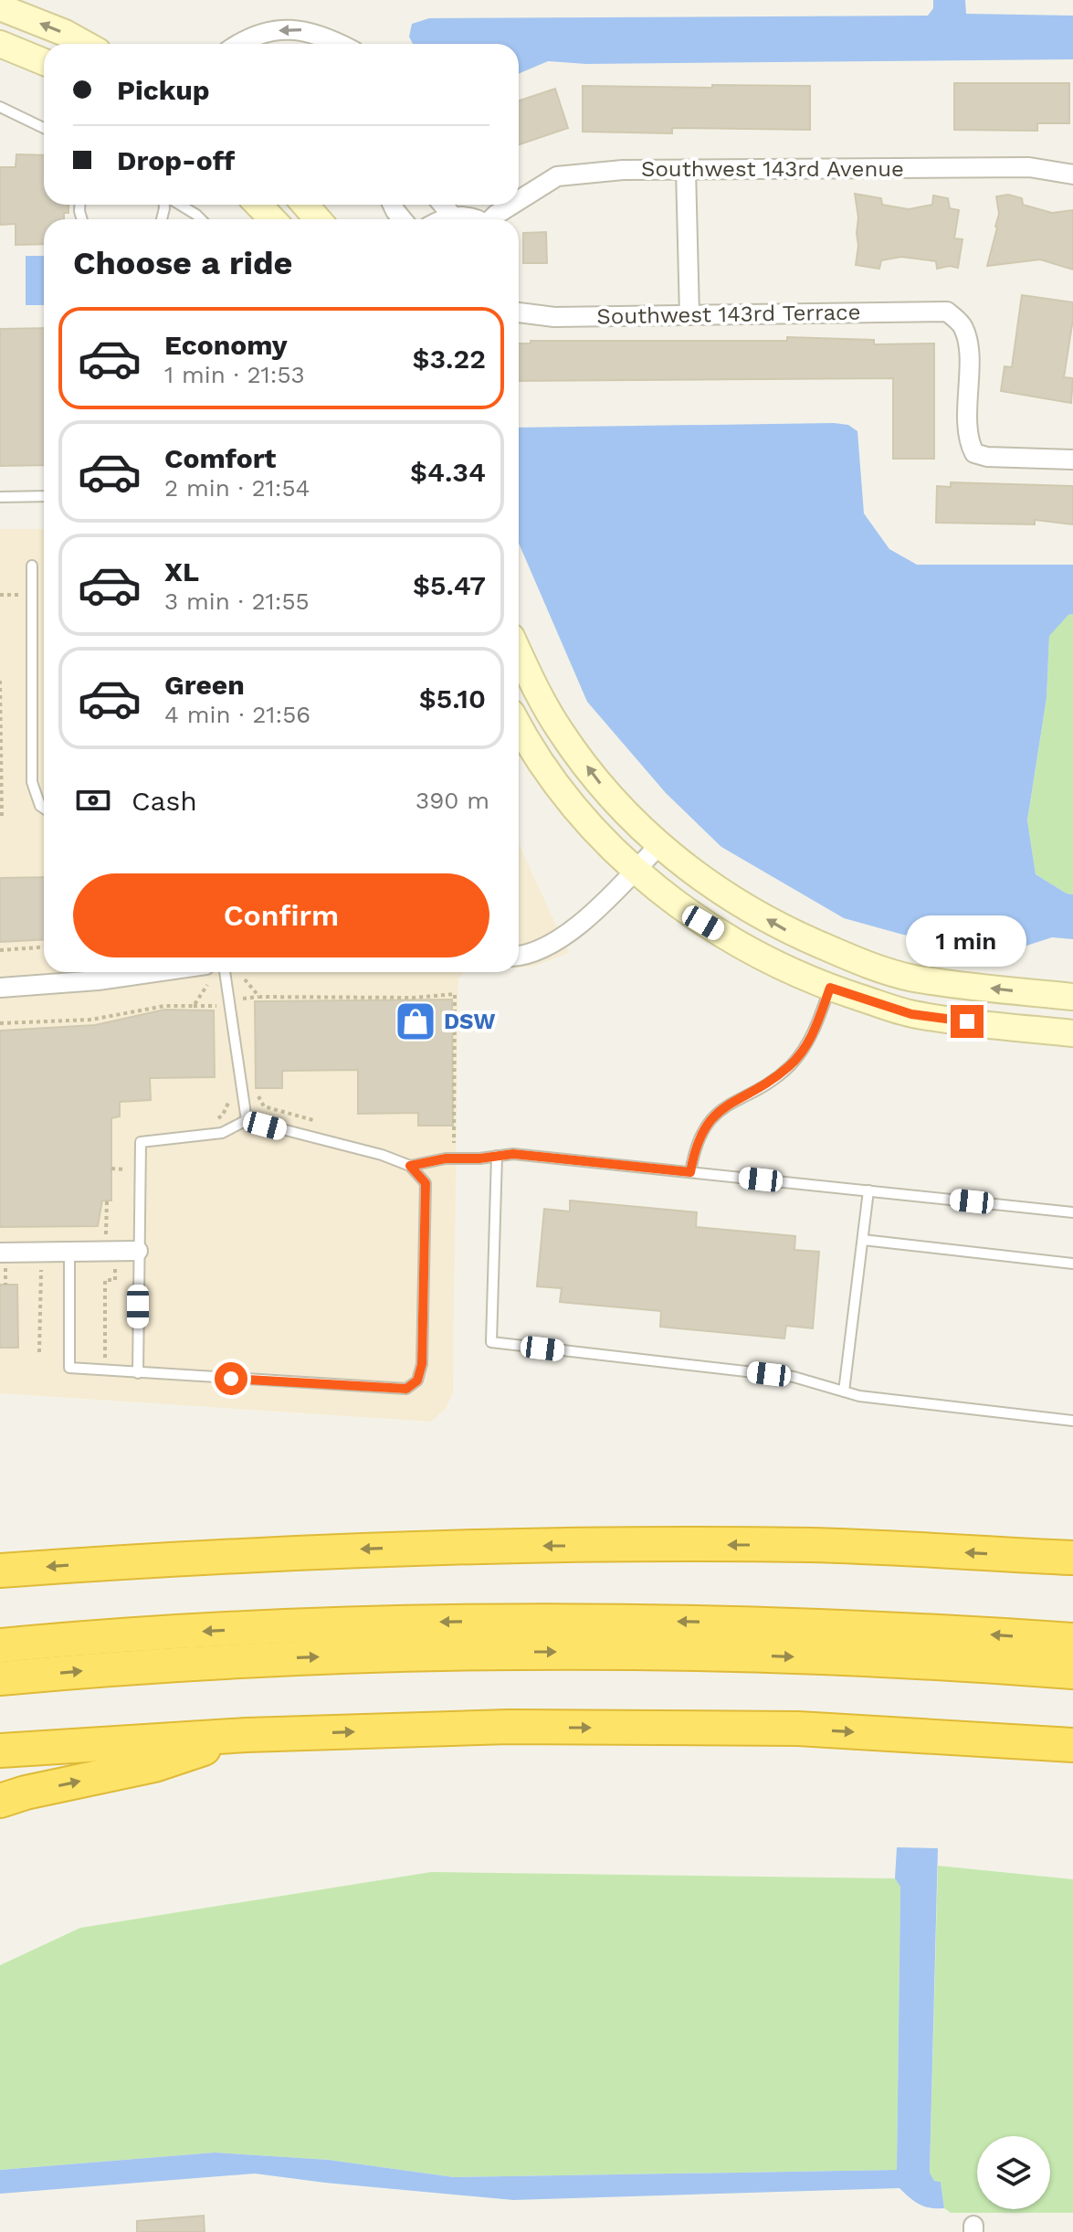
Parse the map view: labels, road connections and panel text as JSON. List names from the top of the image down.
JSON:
{
  "streets": {
    "street": ["Southwest 143rd Avenue", "Southwest 143rd Terrace"]
  },
  "places": {
    "shop": ["DSW"]
  },
  "page": {
    "banner": ["Pickup", "Drop-off"],
    "heading": "Choose a ride",
    "list": [
      {
        "name": "Economy",
        "note": "1 min · 21:53",
        "value": "$3.22"
      },
      {
        "name": "Comfort",
        "note": "2 min · 21:54",
        "value": "$4.34"
      },
      {
        "name": "XL",
        "note": "3 min · 21:55",
        "value": "$5.47"
      },
      {
        "name": "Green",
        "note": "4 min · 21:56",
        "value": "$5.10"
      }
    ],
    "pay": ["Cash", "390 m"],
    "buttons": "Confirm",
    "bubble": "1 min"
  }
}
